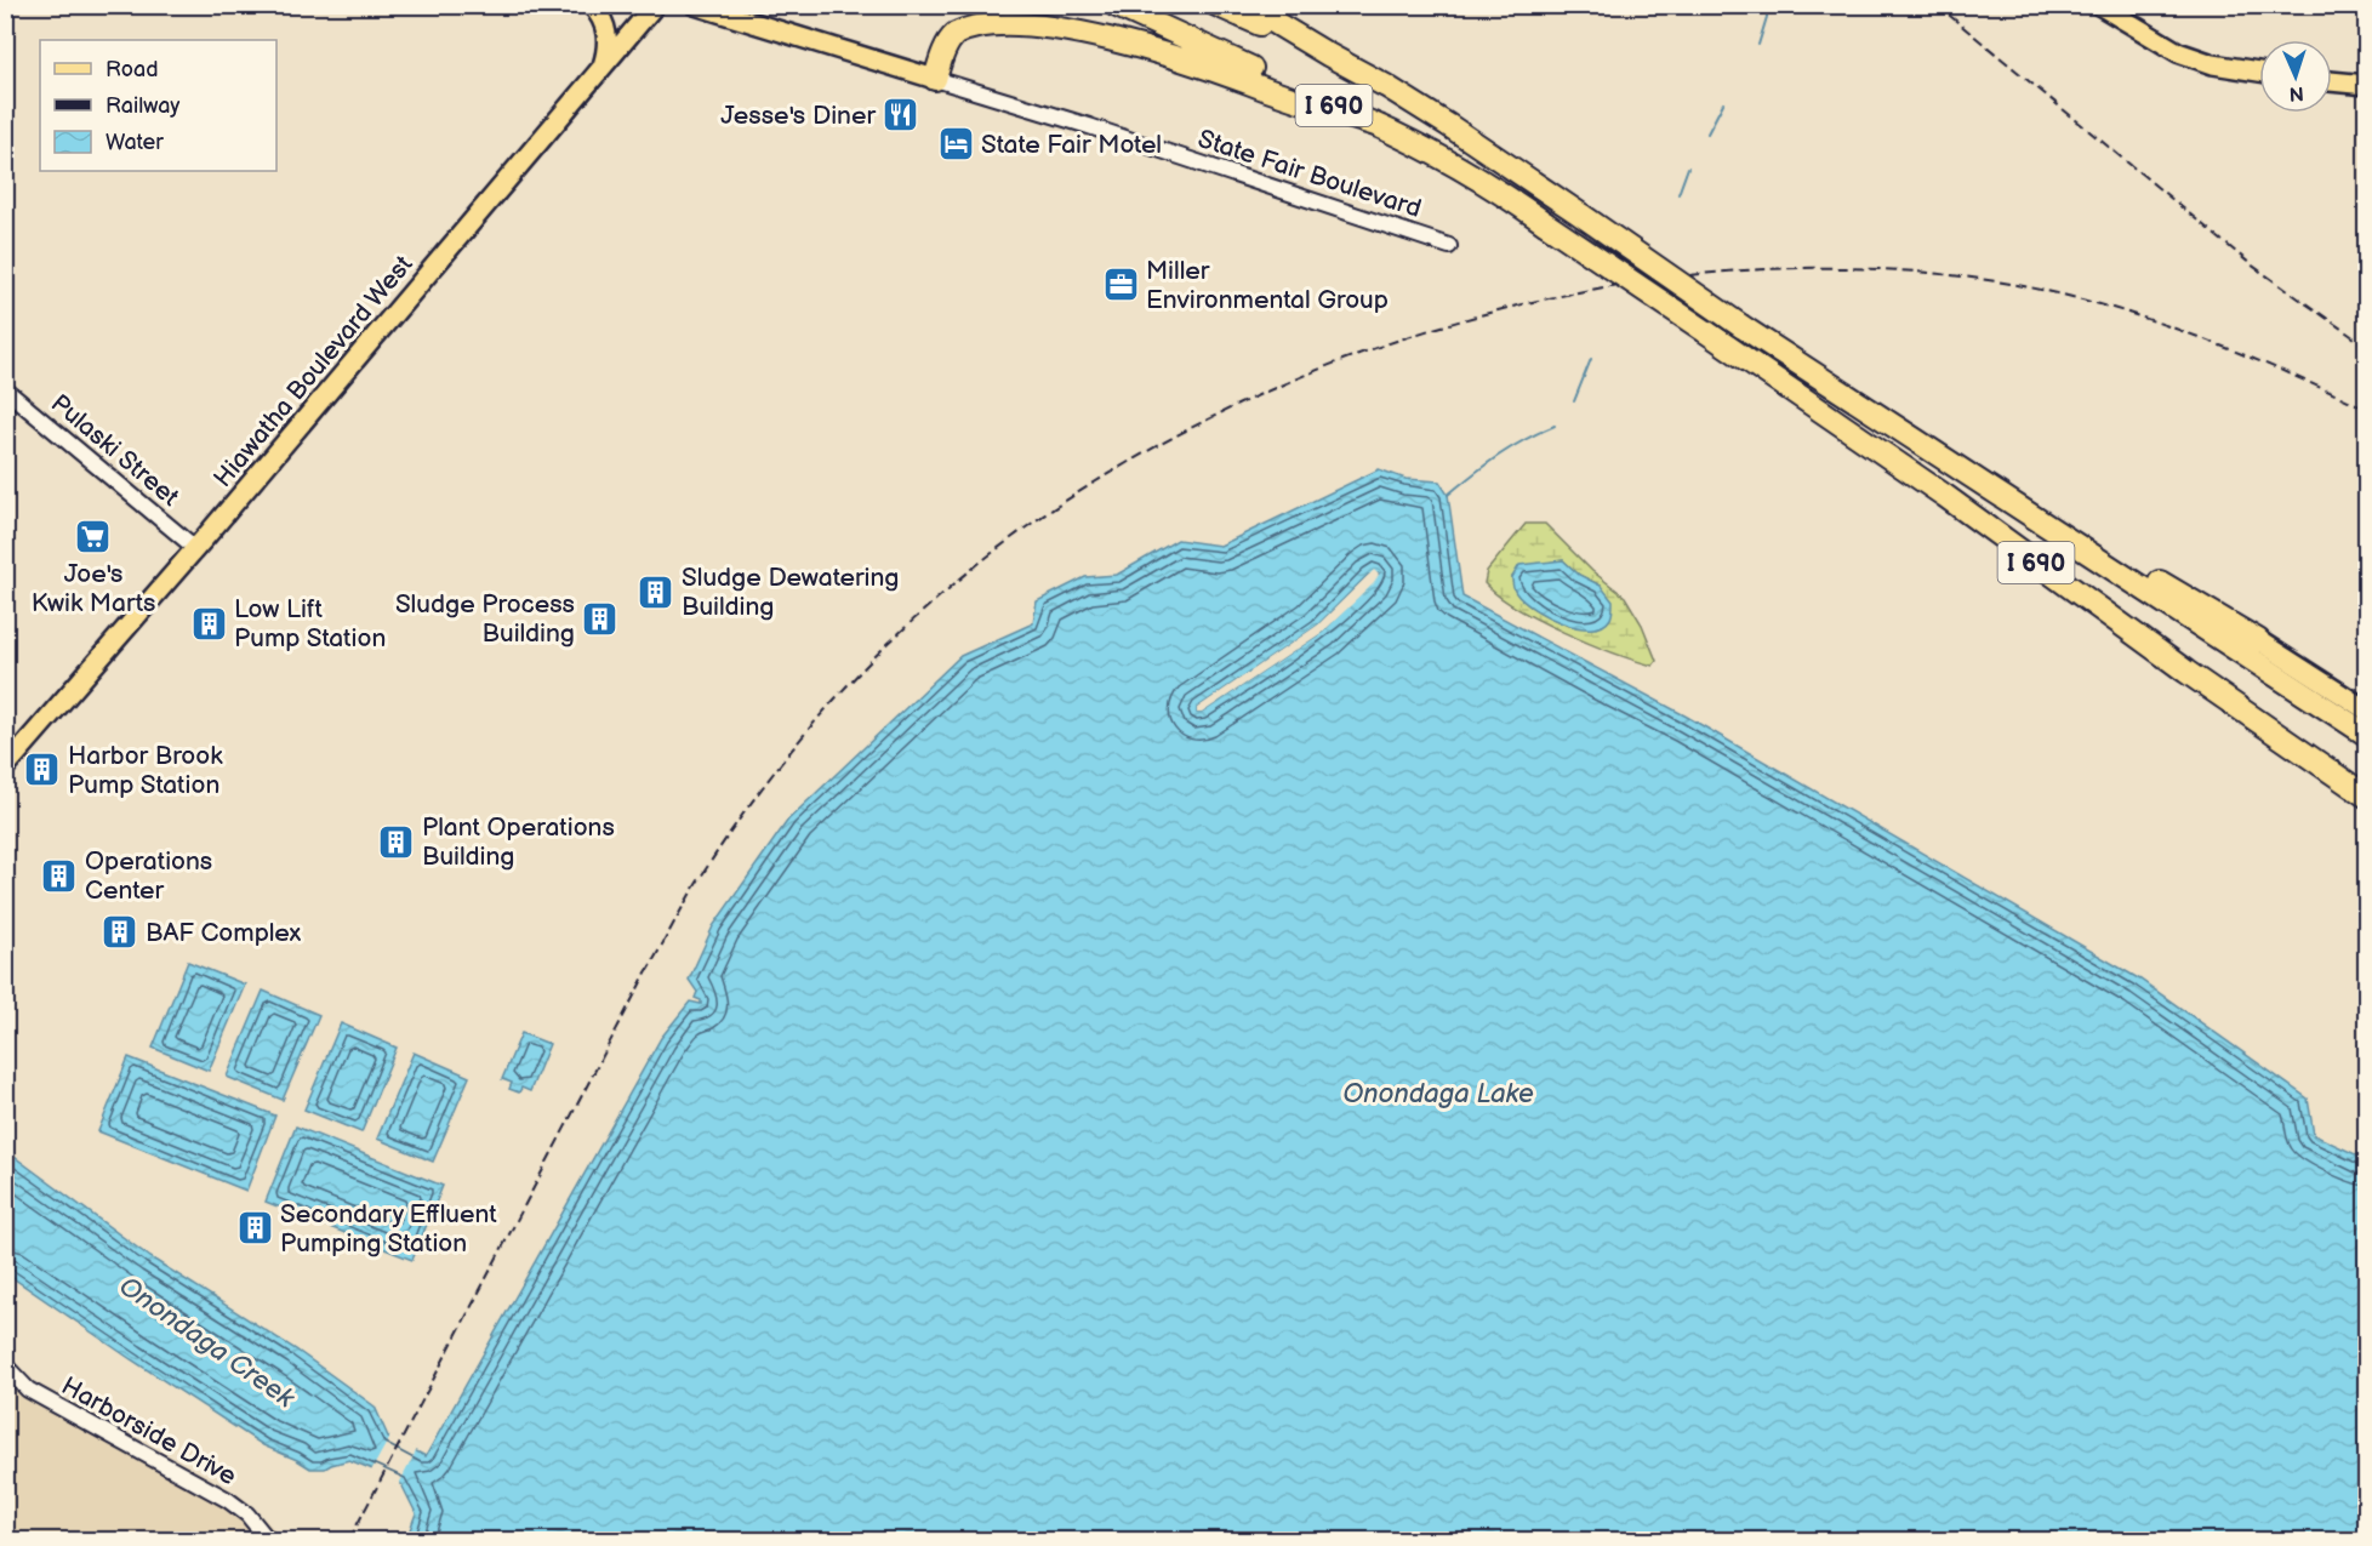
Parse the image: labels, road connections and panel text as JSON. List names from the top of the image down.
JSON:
{
  "streets": {
    "highway": ["I 690"],
    "main road": ["State Fair Boulevard", "Hiawatha Boulevard West"],
    "street": ["Pulaski Street", "Harborside Drive"]
  },
  "crossings": [
    ["Hiawatha Boulevard West", "Pulaski Street"]
  ],
  "water": ["Onondaga Lake", "Onondaga Creek"],
  "places": {
    "restaurant": ["Jesse's Diner"],
    "hotel": ["State Fair Motel"],
    "office": ["Miller Environmental Group"],
    "supermarket": ["Joe's Kwik Marts"],
    "building": [
      "Sludge Dewatering Building",
      "Sludge Process Building",
      "Low Lift Pump Station",
      "Harbor Brook Pump Station",
      "Plant Operations Building",
      "Operations Center",
      "BAF Complex",
      "Secondary Effluent Pumping Station"
    ]
  },
  "legend": ["Road", "Railway", "Water"],
  "north": "bottom"
}
